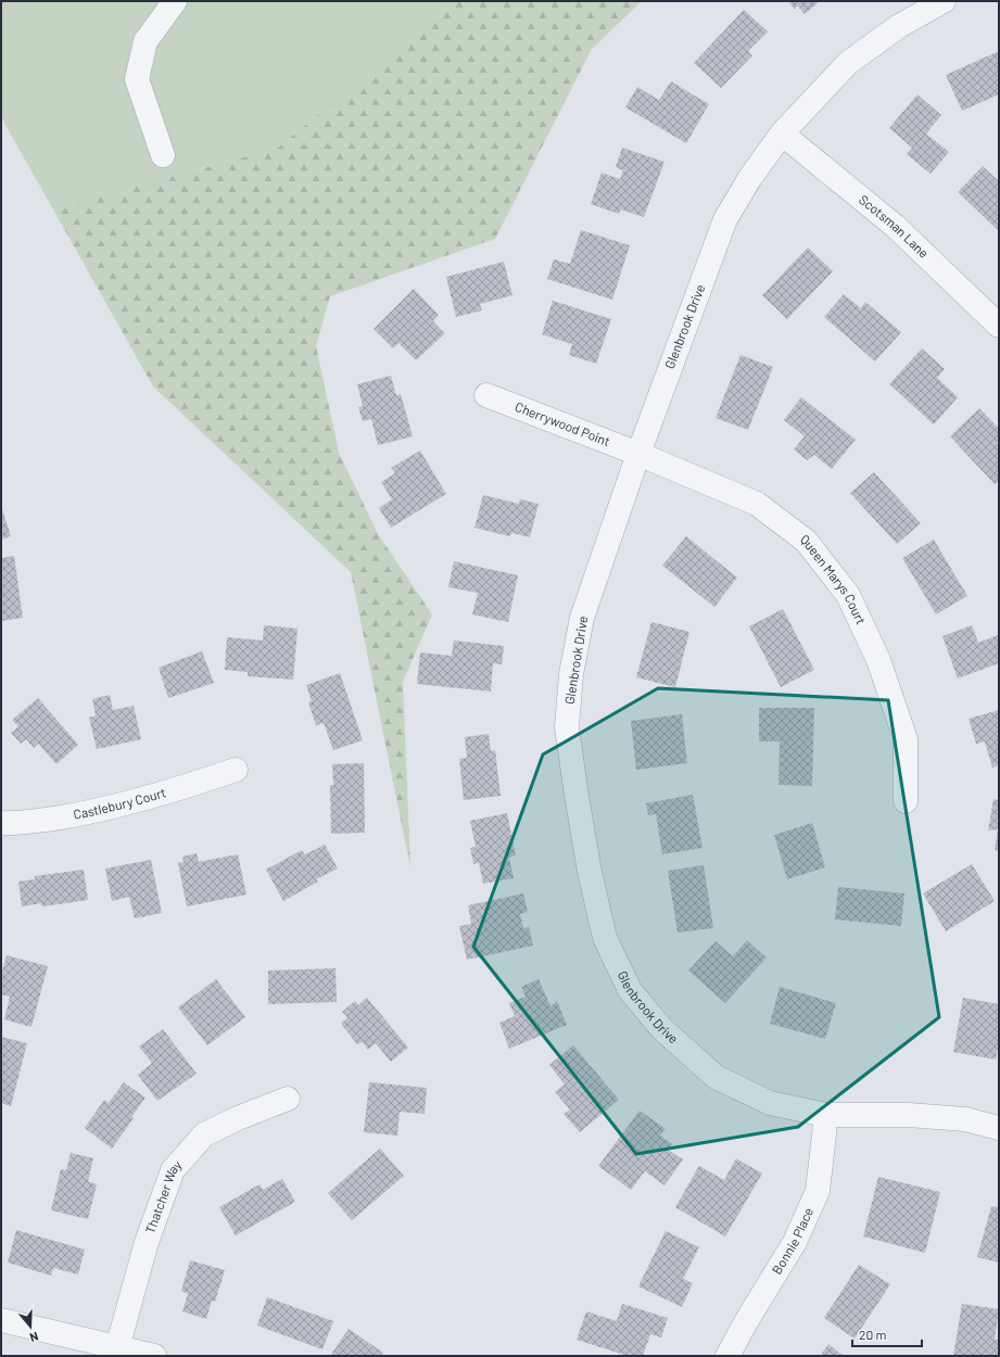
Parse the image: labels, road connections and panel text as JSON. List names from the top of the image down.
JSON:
{
  "streets": {
    "street": [
      "Scotsman Lane",
      "Glenbrook Drive",
      "Cherrywood Point",
      "Queen Marys Court",
      "Castlebury Court",
      "Thatcher Way",
      "Bonnie Place"
    ]
  },
  "crossings": [
    ["Scotsman Lane", "Glenbrook Drive"],
    ["Glenbrook Drive", "Cherrywood Point"],
    ["Glenbrook Drive", "Queen Marys Court"],
    ["Glenbrook Drive", "Bonnie Place"],
    ["Cherrywood Point", "Queen Marys Court"]
  ],
  "scale_bar": "20 m",
  "north": "bottom"
}
